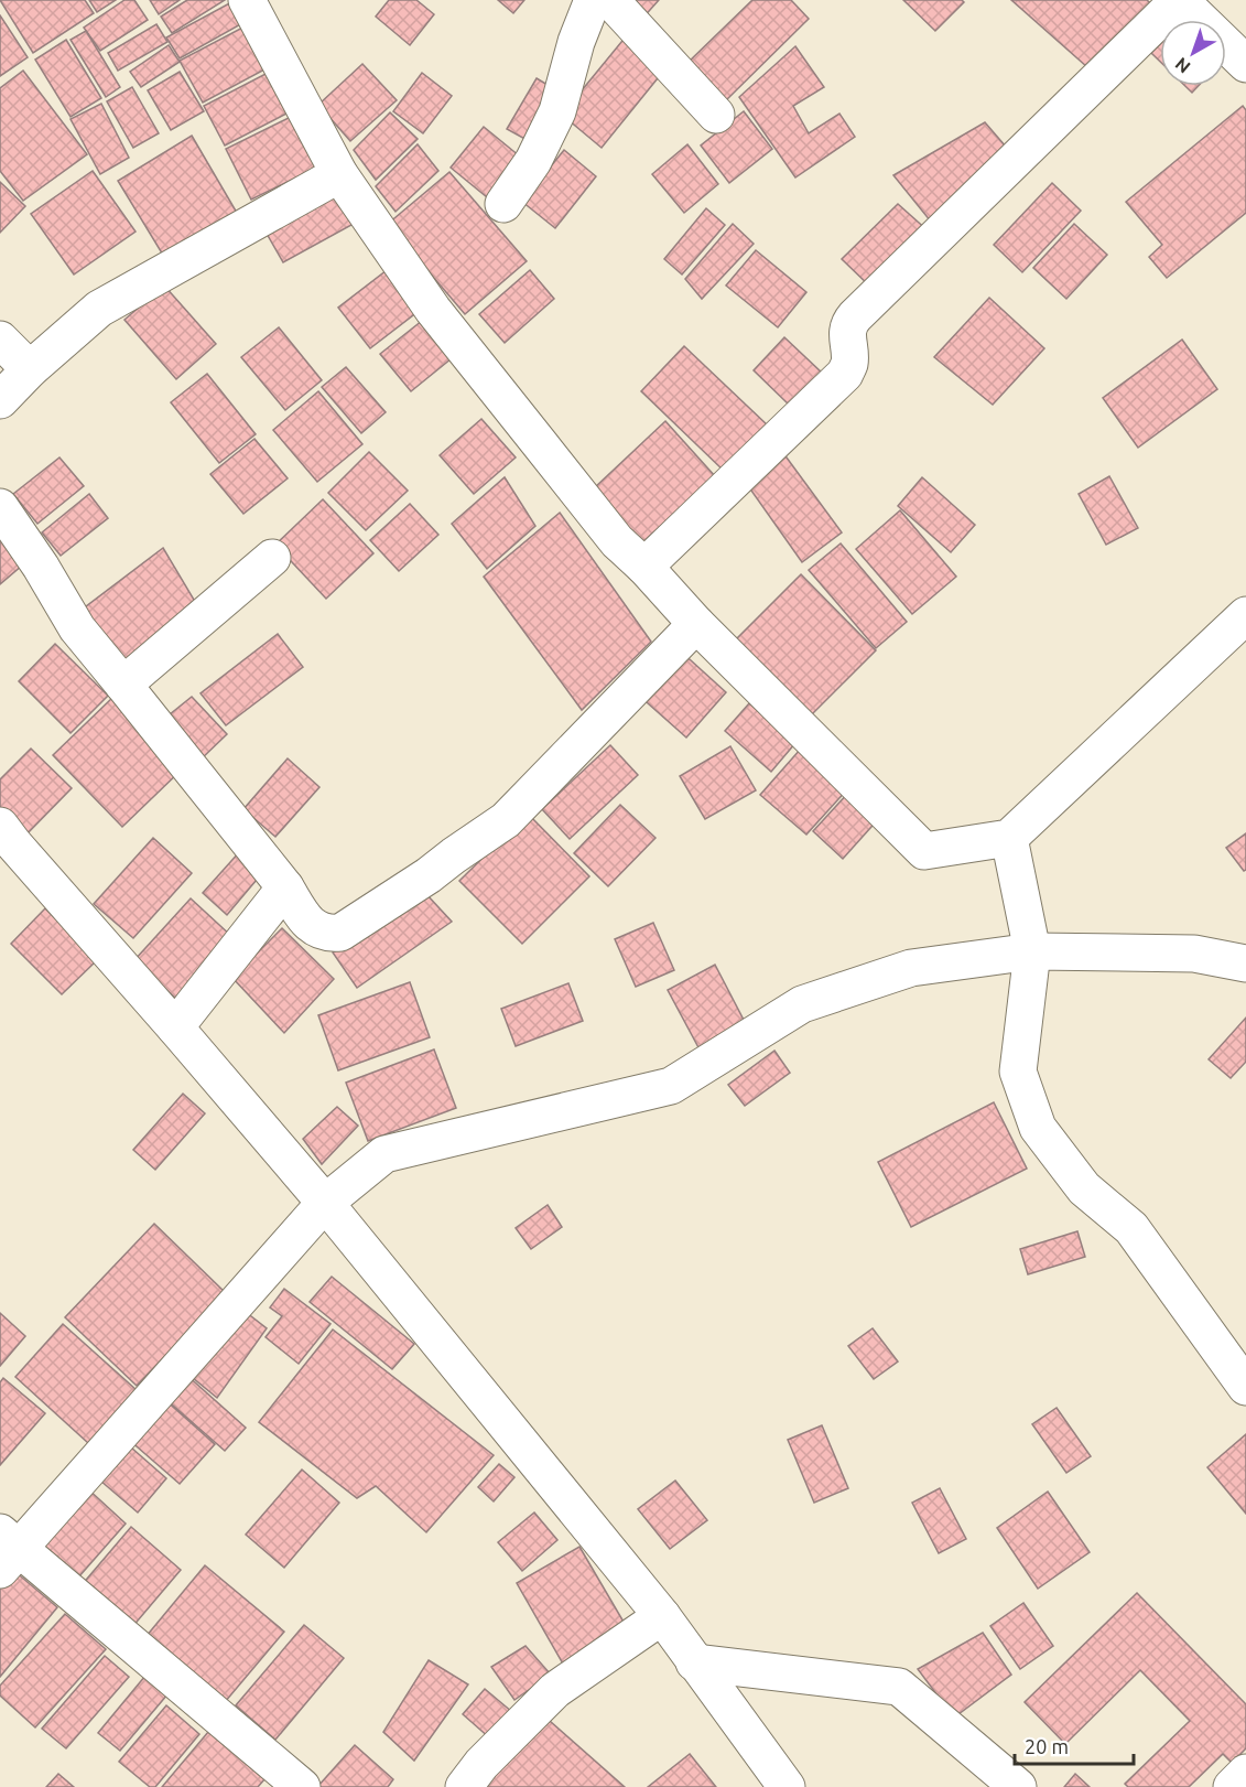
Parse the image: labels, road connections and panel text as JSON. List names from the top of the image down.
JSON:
{
  "scale_bar": "20 m",
  "north": "bottom left"
}
